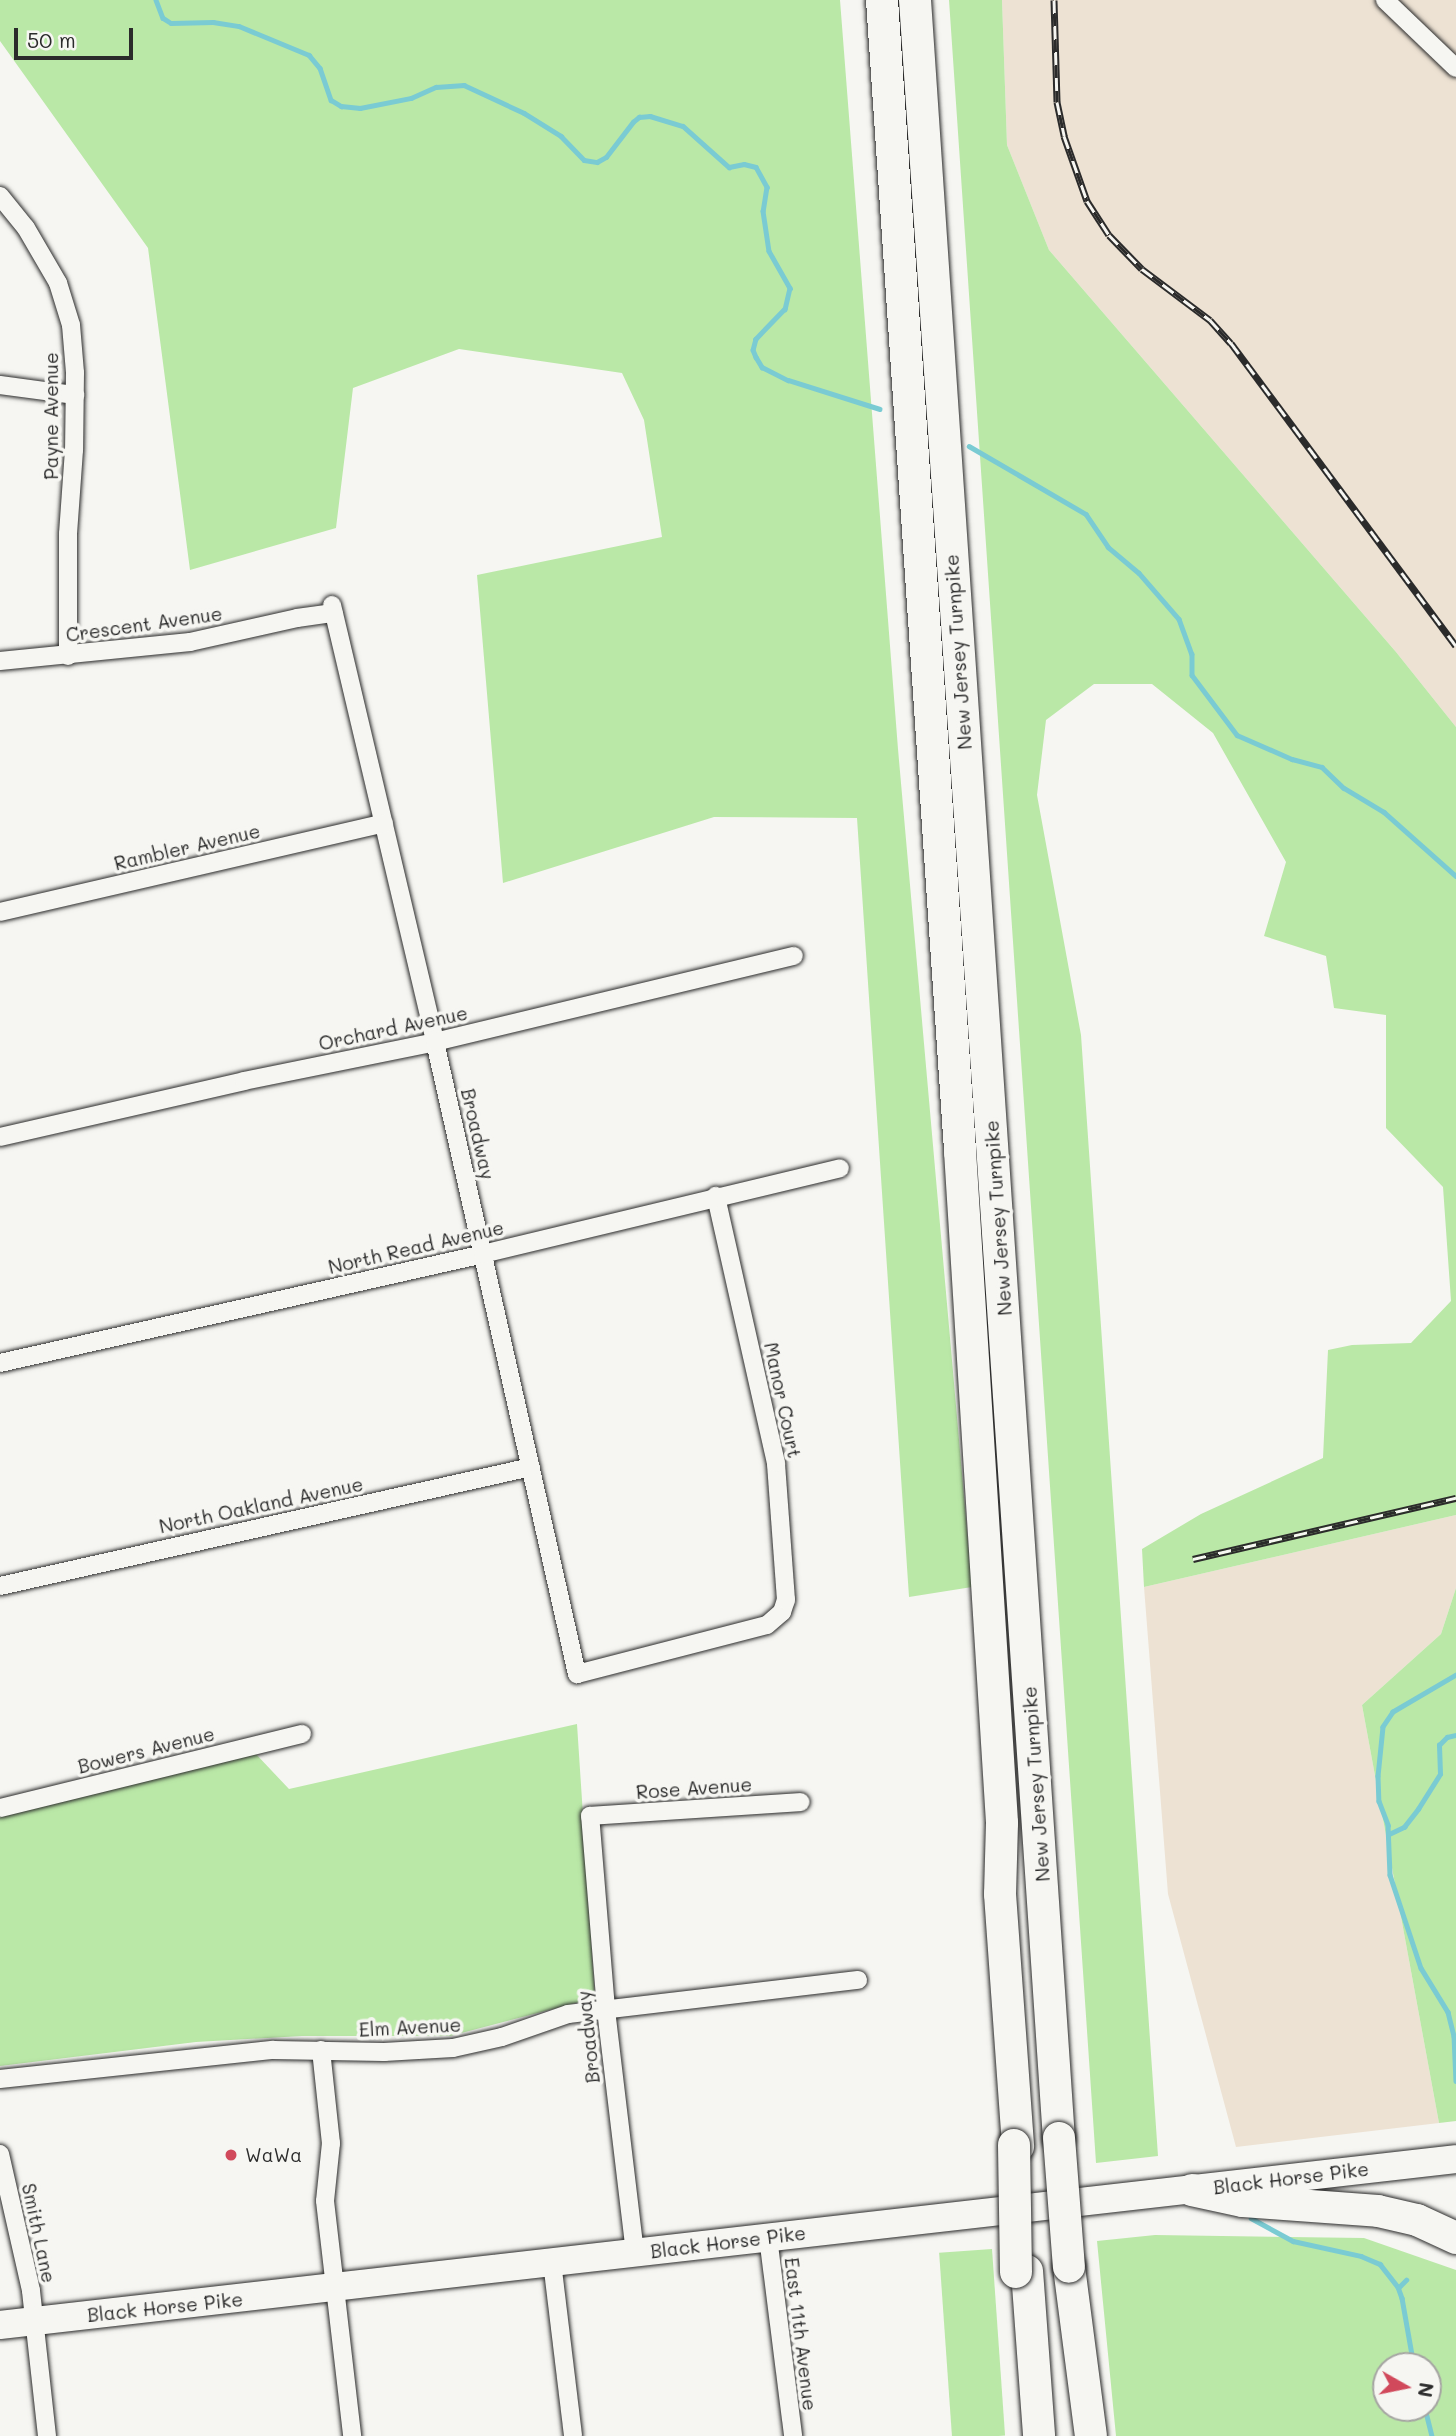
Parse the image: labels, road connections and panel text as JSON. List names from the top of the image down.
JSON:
{
  "streets": {
    "highway": ["New Jersey Turnpike"],
    "main road": ["Black Horse Pike"],
    "street": [
      "Payne Avenue",
      "Crescent Avenue",
      "Rambler Avenue",
      "Orchard Avenue",
      "Broadway",
      "North Read Avenue",
      "Manor Court",
      "North Oakland Avenue",
      "Bowers Avenue",
      "Rose Avenue",
      "Elm Avenue",
      "Smith Lane",
      "East 11th Avenue"
    ]
  },
  "crossings": [
    ["Payne Avenue", "Crescent Avenue"],
    ["Crescent Avenue", "Broadway"],
    ["Rambler Avenue", "Broadway"],
    ["Orchard Avenue", "Broadway"],
    ["Broadway", "North Read Avenue"],
    ["Broadway", "Manor Court"],
    ["Broadway", "North Oakland Avenue"],
    ["Broadway", "Rose Avenue"],
    ["Broadway", "Elm Avenue"],
    ["Broadway", "Black Horse Pike"],
    ["North Read Avenue", "Manor Court"],
    ["Black Horse Pike", "Smith Lane"],
    ["Black Horse Pike", "East 11th Avenue"]
  ],
  "places": ["WaWa"],
  "scale_bar": "50 m",
  "north": "right"
}
